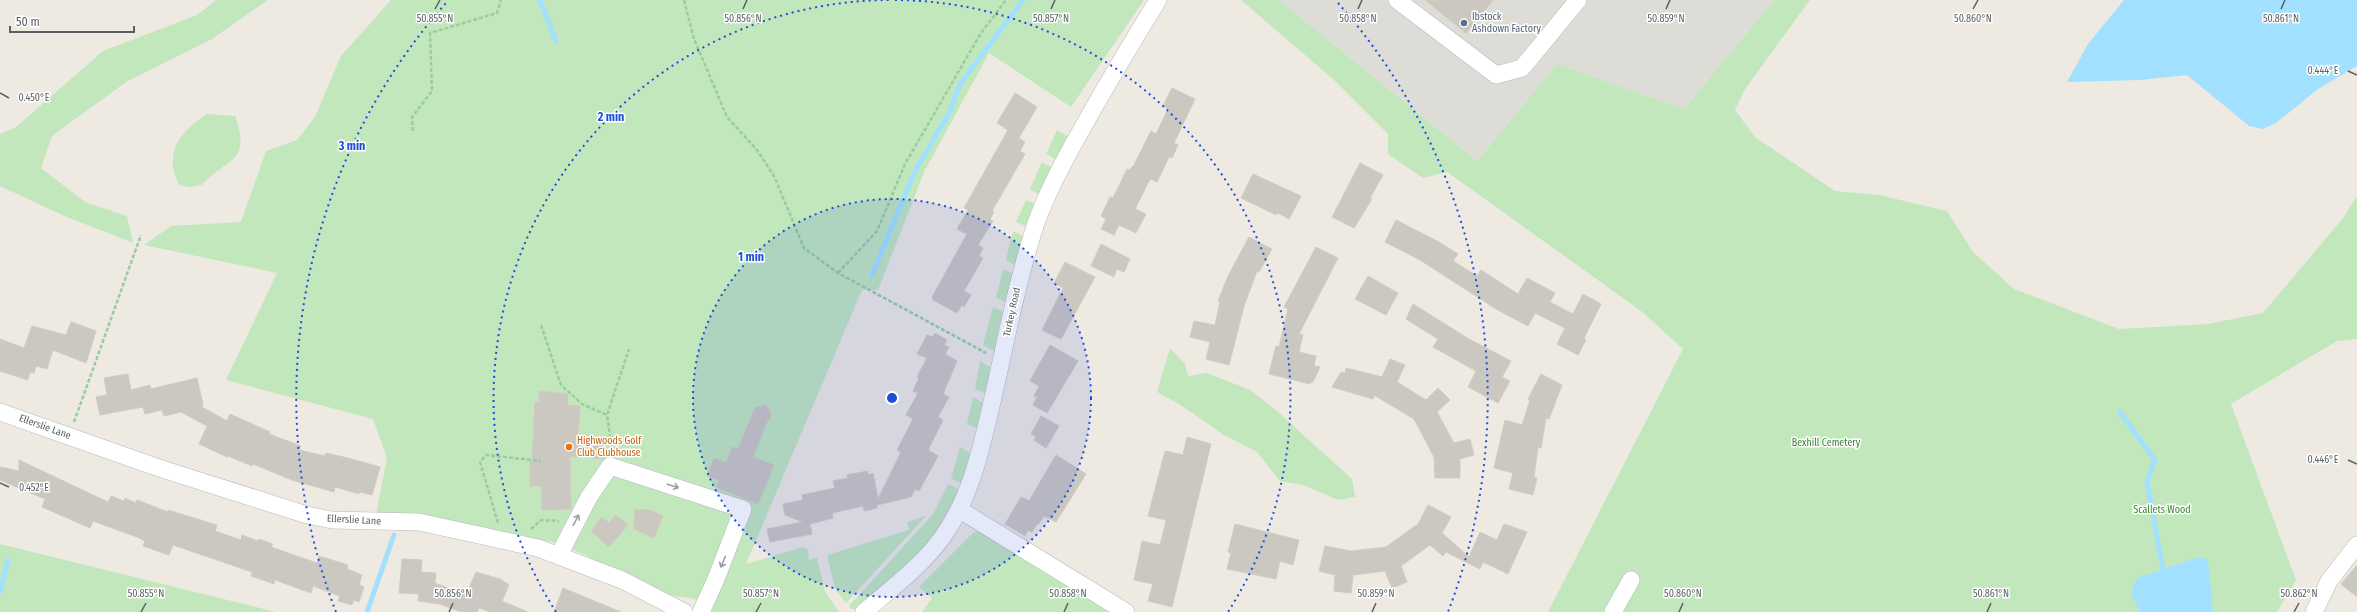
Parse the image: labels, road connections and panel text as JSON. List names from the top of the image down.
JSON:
{
  "streets": {
    "street": ["Turkey Road", "Ellerslie Lane"]
  },
  "parks": ["Bexhill Cemetery", "Scallets Wood"],
  "places": ["Ibstock Ashdown Factory", "Highwoods Golf Club Clubhouse"],
  "scale_bar": "50 m",
  "coordinates": [
    "50.861°N",
    "50.855°N",
    "50.856°N",
    "50.857°N",
    "50.858°N",
    "50.859°N",
    "50.860°N",
    "0.444°E",
    "0.450°E",
    "0.446°E",
    "0.452°E",
    "50.862°N"
  ],
  "rings": ["2 min", "3 min", "1 min"]
}
